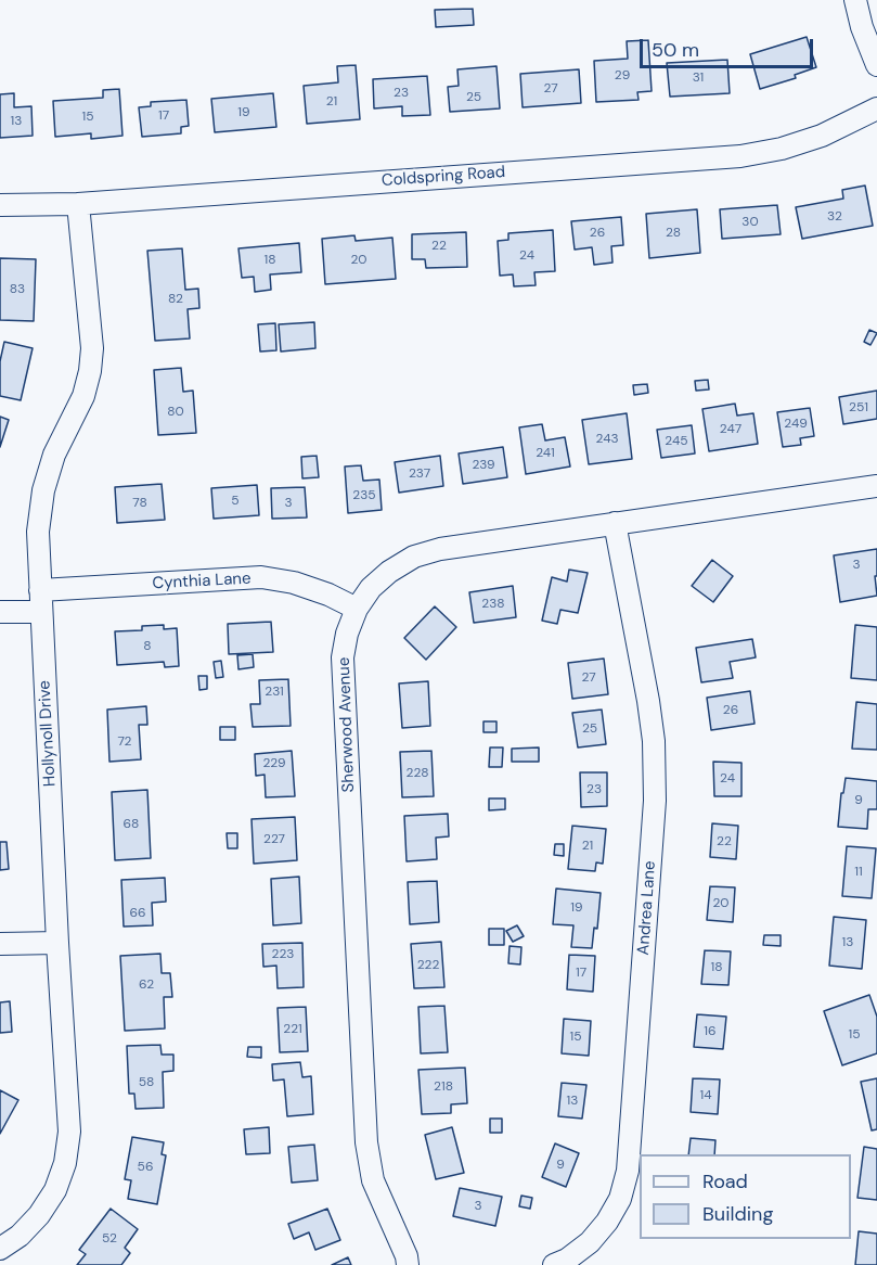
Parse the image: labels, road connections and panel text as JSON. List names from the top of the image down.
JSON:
{
  "streets": {
    "street": [
      "Coldspring Road",
      "Cynthia Lane",
      "Sherwood Avenue",
      "Hollynoll Drive",
      "Andrea Lane"
    ]
  },
  "crossings": [
    ["Coldspring Road", "Hollynoll Drive"],
    ["Cynthia Lane", "Sherwood Avenue"],
    ["Cynthia Lane", "Hollynoll Drive"],
    ["Sherwood Avenue", "Andrea Lane"]
  ],
  "house_numbers": [
    "29",
    "31",
    "27",
    "23",
    "25",
    "21",
    "19",
    "17",
    "15",
    "13",
    "32",
    "30",
    "26",
    "28",
    "22",
    "24",
    "18",
    "20",
    "83",
    "82",
    "251",
    "80",
    "249",
    "247",
    "243",
    "245",
    "241",
    "239",
    "237",
    "235",
    "5",
    "78",
    "3",
    "3",
    "238",
    "8",
    "27",
    "231",
    "26",
    "25",
    "72",
    "229",
    "228",
    "24",
    "23",
    "9",
    "68",
    "227",
    "22",
    "21",
    "11",
    "20",
    "19",
    "66",
    "13",
    "223",
    "222",
    "18",
    "17",
    "62",
    "221",
    "16",
    "15",
    "15",
    "58",
    "218",
    "14",
    "13",
    "9",
    "56",
    "3",
    "52"
  ],
  "legend": ["Road", "Building"],
  "scale_bar": "50 m"
}
